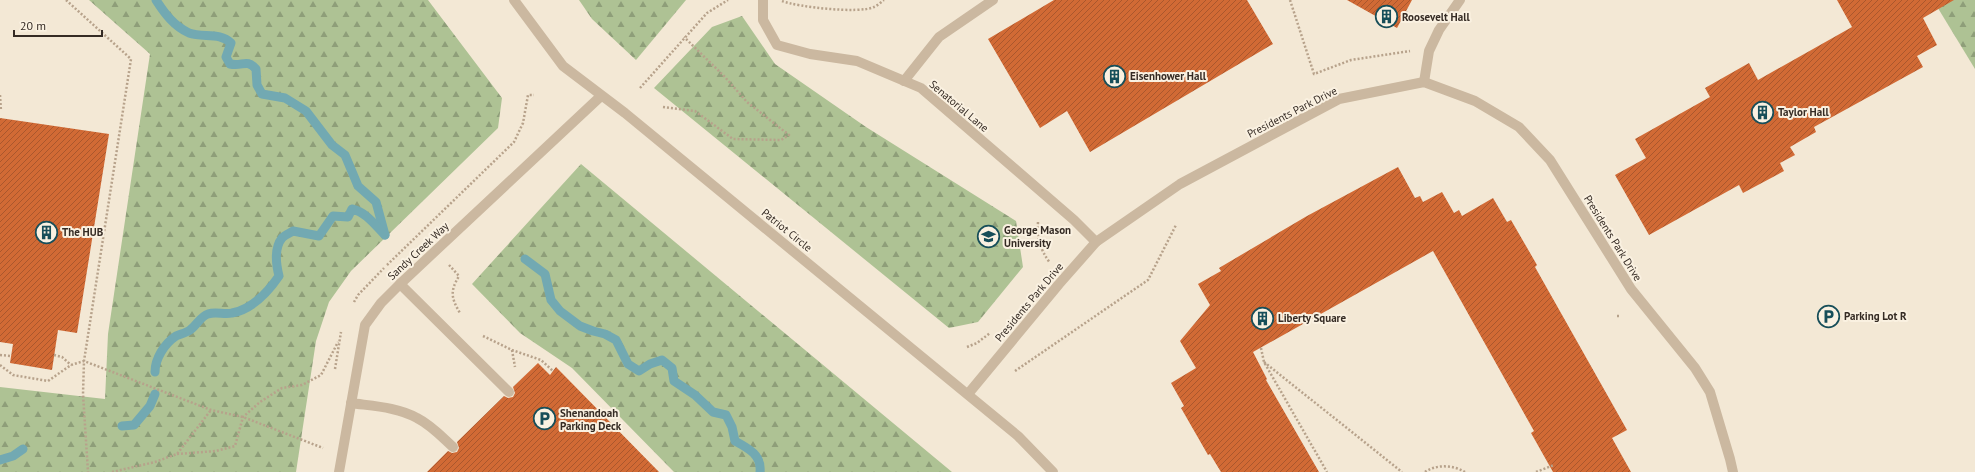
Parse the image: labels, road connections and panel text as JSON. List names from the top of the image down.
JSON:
{
  "streets": {
    "street": [
      "Senatorial Lane",
      "Presidents Park Drive",
      "Patriot Circle",
      "Sandy Creek Way"
    ]
  },
  "crossings": [
    ["Senatorial Lane", "Presidents Park Drive"],
    ["Presidents Park Drive", "Patriot Circle"],
    ["Patriot Circle", "Sandy Creek Way"]
  ],
  "places": {
    "building": [
      "Roosevelt Hall",
      "Eisenhower Hall",
      "Taylor Hall",
      "The HUB",
      "Liberty Square"
    ],
    "school or university": ["George Mason University"],
    "parking": ["Parking Lot R", "Shenandoah Parking Deck"]
  },
  "scale_bar": "20 m"
}
